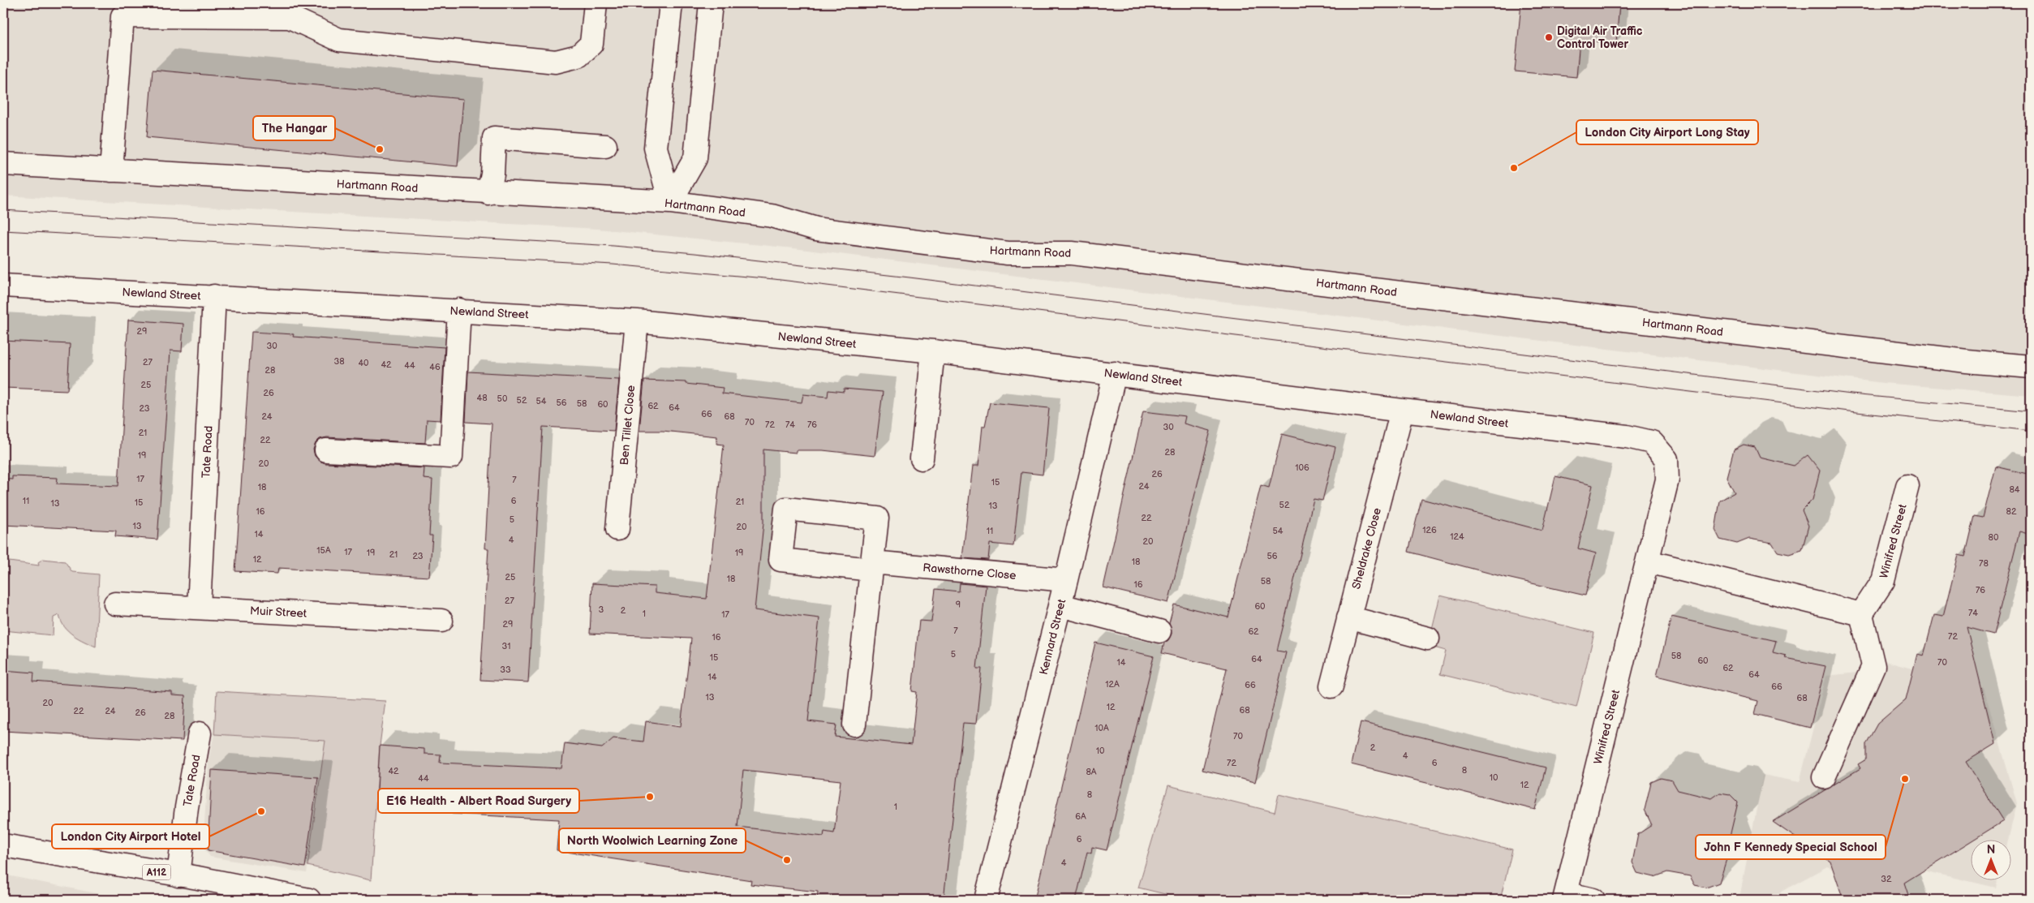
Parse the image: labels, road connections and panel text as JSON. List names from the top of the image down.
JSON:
{
  "streets": {
    "street": [
      "Hartmann Road",
      "Newland Street",
      "Ben Tillet Close",
      "Tate Road",
      "Winifred Street",
      "Sheldrake Close",
      "Rawsthorne Close",
      "Muir Street",
      "Kennard Street",
      "A112"
    ]
  },
  "crossings": [
    ["Newland Street", "Ben Tillet Close"],
    ["Newland Street", "Tate Road"],
    ["Newland Street", "Winifred Street"],
    ["Newland Street", "Sheldrake Close"],
    ["Newland Street", "Kennard Street"],
    ["Tate Road", "Muir Street"],
    ["Tate Road", "A112"],
    ["Rawsthorne Close", "Kennard Street"]
  ],
  "places": [
    "Digital Air Traffic Control Tower",
    "The Hangar",
    "London City Airport Long Stay",
    "John F Kennedy Special School",
    "E16 Health - Albert Road Surgery",
    "London City Airport Hotel",
    "North Woolwich Learning Zone"
  ],
  "house_numbers": [
    "29",
    "30",
    "38",
    "27",
    "40",
    "42",
    "44",
    "46",
    "28",
    "25",
    "26",
    "48",
    "50",
    "52",
    "54",
    "56",
    "58",
    "60",
    "62",
    "64",
    "23",
    "66",
    "24",
    "68",
    "70",
    "72",
    "74",
    "76",
    "30",
    "21",
    "22",
    "28",
    "19",
    "20",
    "106",
    "26",
    "17",
    "7",
    "15",
    "24",
    "18",
    "84",
    "11",
    "6",
    "21",
    "15",
    "13",
    "52",
    "13",
    "16",
    "82",
    "22",
    "5",
    "13",
    "20",
    "126",
    "11",
    "54",
    "14",
    "124",
    "80",
    "4",
    "20",
    "15A",
    "17",
    "19",
    "19",
    "21",
    "23",
    "56",
    "12",
    "18",
    "78",
    "25",
    "18",
    "58",
    "16",
    "76",
    "27",
    "9",
    "60",
    "3",
    "2",
    "74",
    "1",
    "17",
    "29",
    "7",
    "62",
    "72",
    "16",
    "31",
    "5",
    "58",
    "15",
    "64",
    "60",
    "14",
    "70",
    "62",
    "33",
    "64",
    "14",
    "12A",
    "66",
    "66",
    "13",
    "68",
    "20",
    "12",
    "68",
    "22",
    "24",
    "26",
    "28",
    "10A",
    "70",
    "2",
    "10",
    "4",
    "72",
    "6",
    "8",
    "42",
    "8A",
    "10",
    "44",
    "12",
    "8",
    "1",
    "6A",
    "6",
    "4",
    "32"
  ],
  "north": "top"
}
